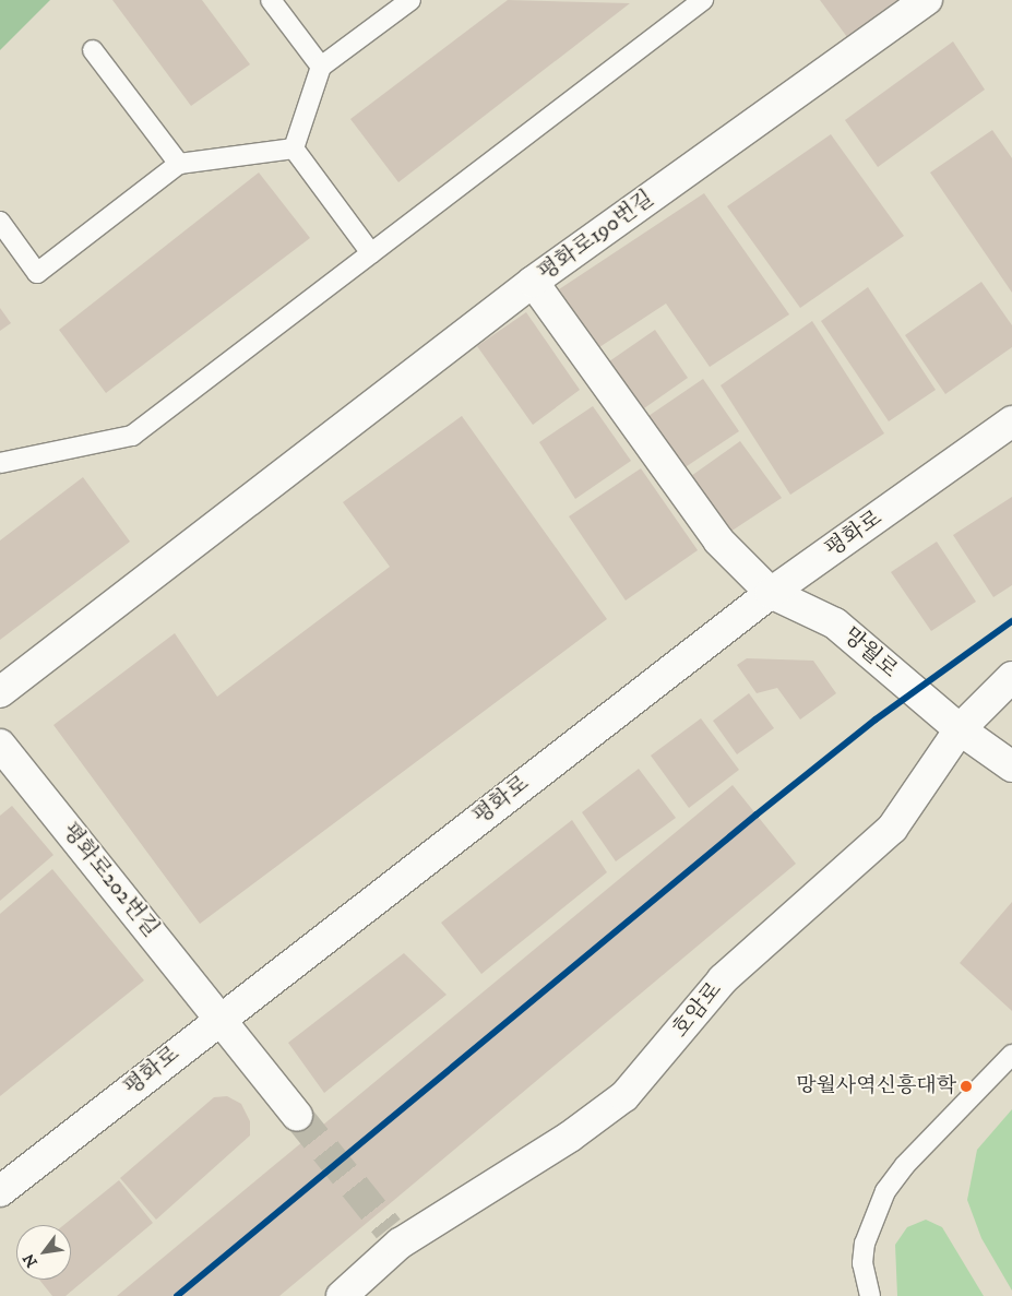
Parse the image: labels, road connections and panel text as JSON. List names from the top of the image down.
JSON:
{
  "streets": {
    "street": [
      "평화로190번길",
      "평화로",
      "망월로",
      "평화로202번길",
      "호암로"
    ]
  },
  "crossings": [
    ["평화로190번길", "평화로"],
    ["평화로190번길", "망월로"],
    ["평화로", "망월로"],
    ["평화로", "평화로202번길"],
    ["망월로", "호암로"]
  ],
  "places": ["망월사역신흥대학"],
  "north": "bottom left"
}
